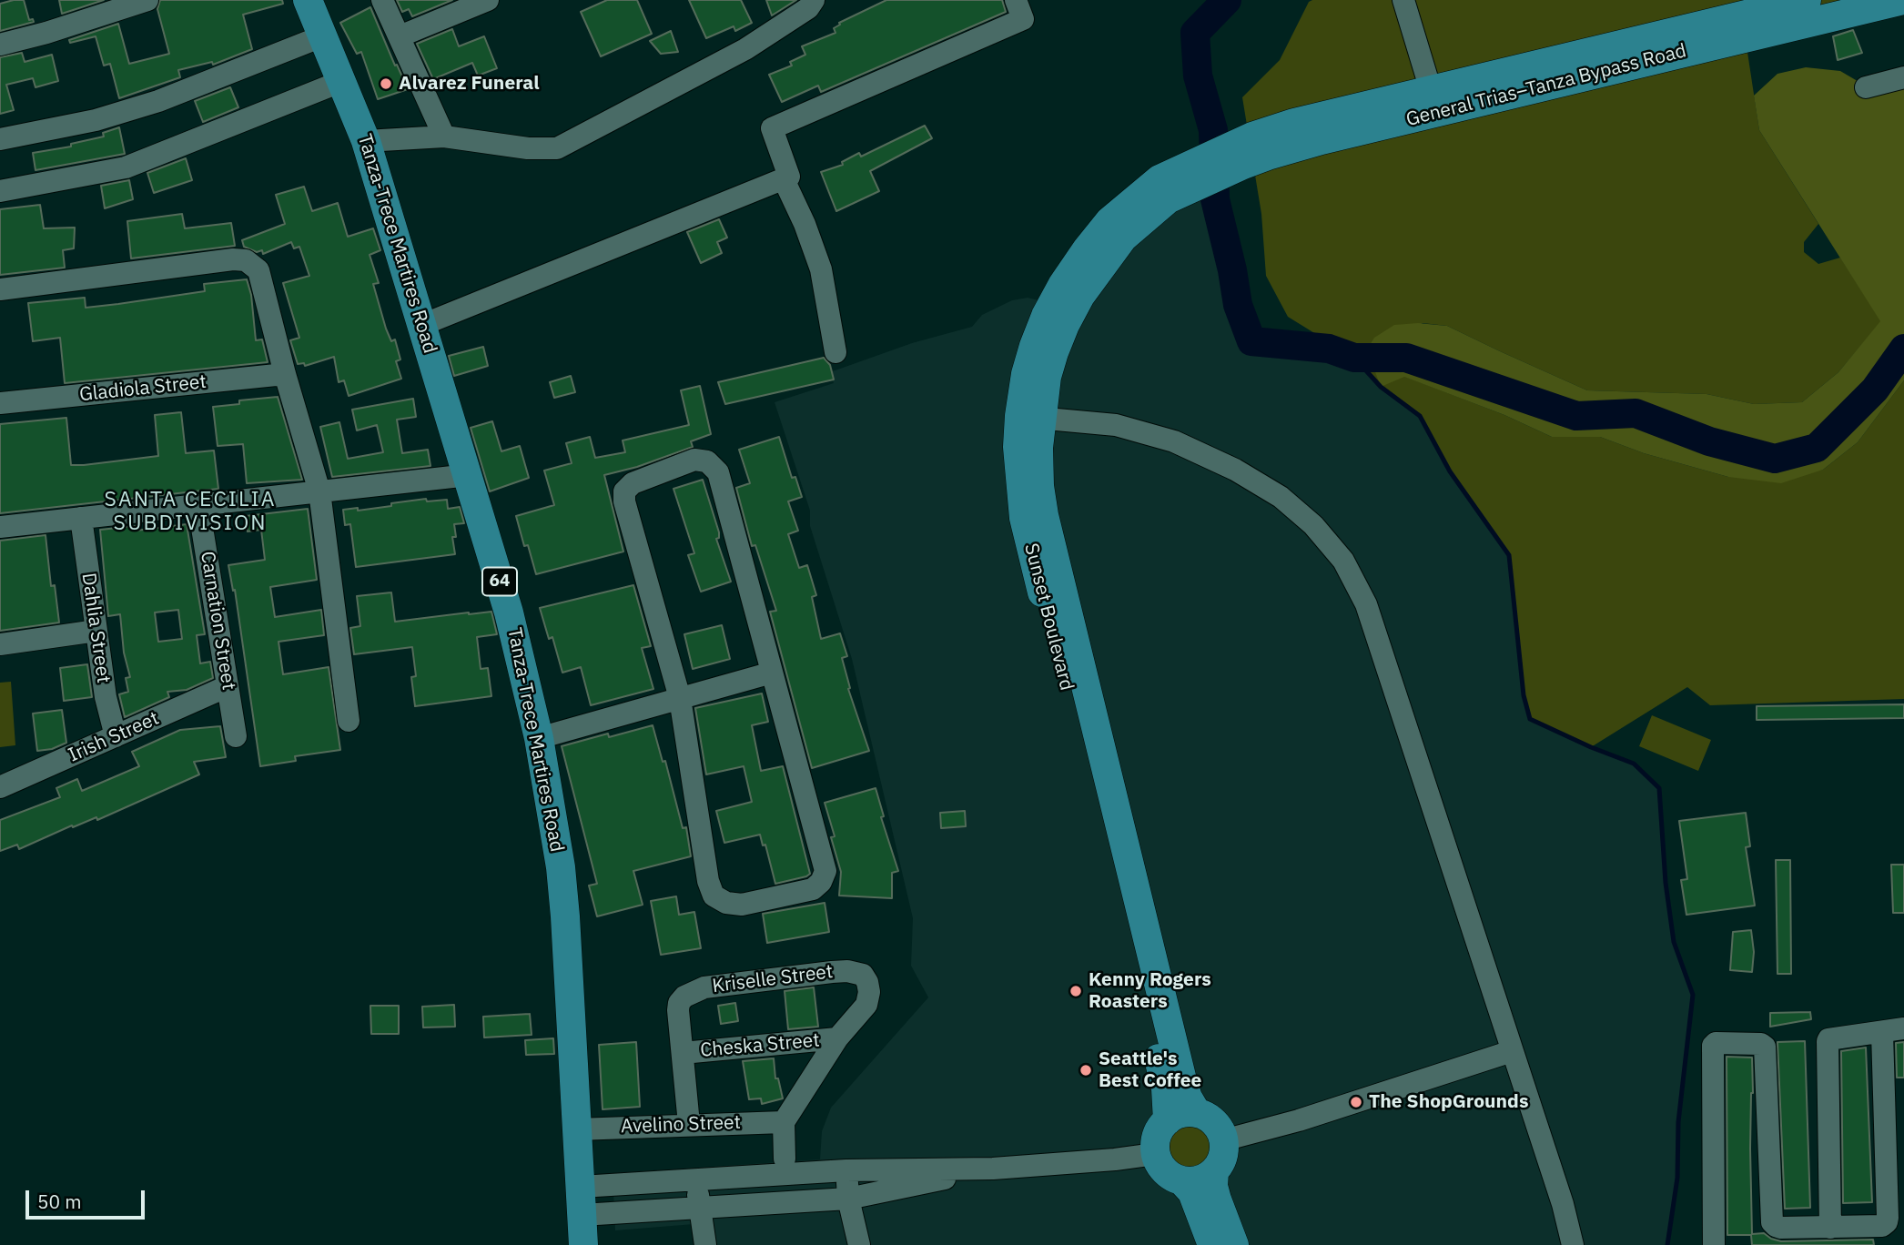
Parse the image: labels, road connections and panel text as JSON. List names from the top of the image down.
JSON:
{
  "streets": {
    "main road": [
      "General Trias–Tanza Bypass Road",
      "Tanza-Trece Martires Road",
      "64",
      "Sunset Boulevard"
    ],
    "street": [
      "Gladiola Street",
      "Carnation Street",
      "Dahlia Street",
      "Irish Street",
      "Kriselle Street",
      "Cheska Street",
      "Avelino Street"
    ]
  },
  "crossings": [
    ["General Trias–Tanza Bypass Road", "Sunset Boulevard"],
    ["Tanza-Trece Martires Road", "Avelino Street"],
    ["Carnation Street", "Irish Street"],
    ["Dahlia Street", "Irish Street"],
    ["Kriselle Street", "Cheska Street"]
  ],
  "districts": ["SANTA CECILIA SUBDIVISION"],
  "places": [
    "Alvarez Funeral",
    "Kenny Rogers Roasters",
    "Seattle's Best Coffee",
    "The ShopGrounds"
  ],
  "scale_bar": "50 m"
}
